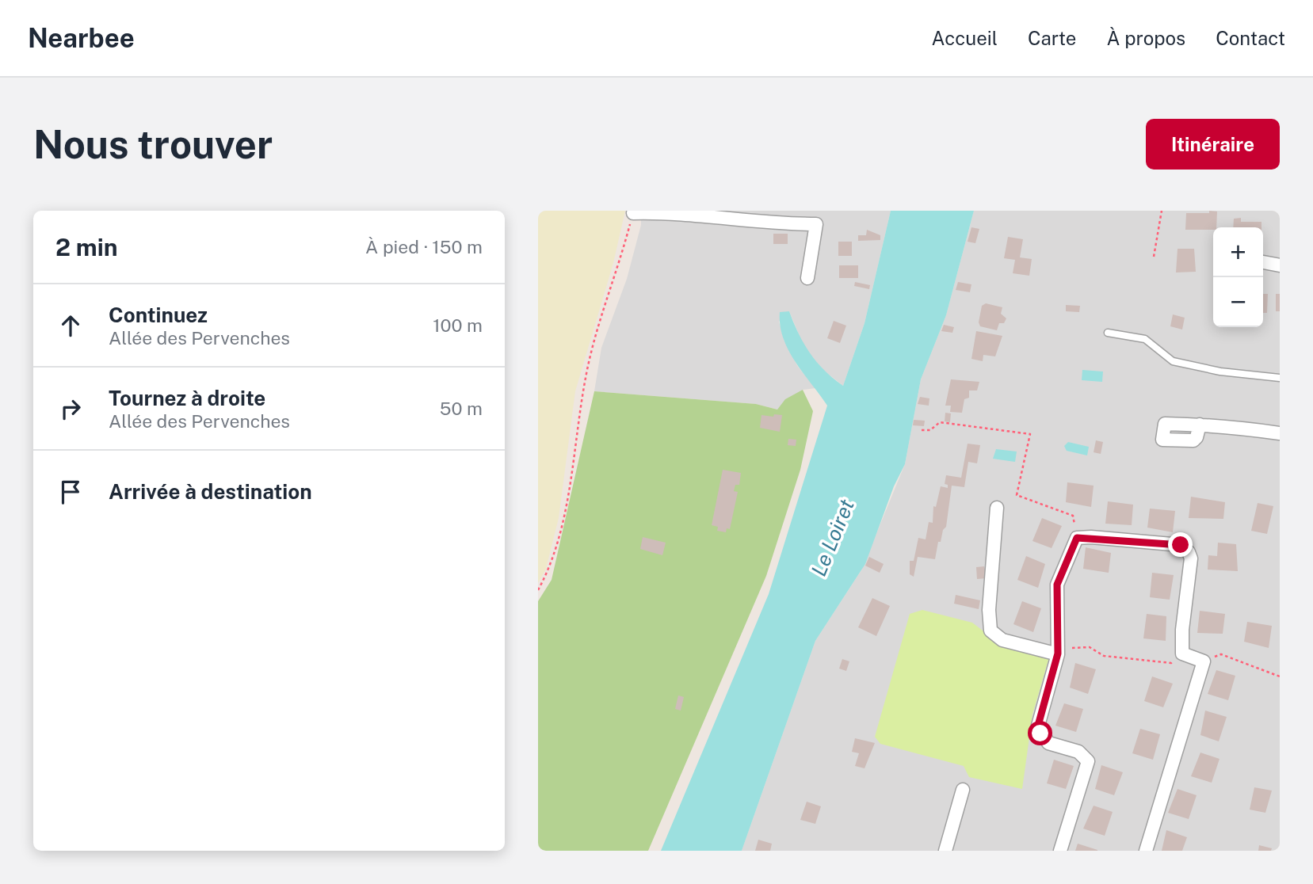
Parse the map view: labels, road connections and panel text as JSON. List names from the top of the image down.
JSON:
{
  "water": ["Le Loiret"],
  "page": {
    "header": "Nearbee",
    "nav": [
      "Accueil",
      "Carte",
      "À propos",
      "Contact"
    ],
    "buttons": "Itinéraire",
    "title": "Nous trouver",
    "heading": ["2 min", "À pied · 150 m"],
    "map_buttons": ["+", "−"],
    "list": [
      ["Continuez", "Allée des Pervenches", "100 m"],
      ["Tournez à droite", "Allée des Pervenches", "50 m"],
      "Arrivée à destination"
    ]
  }
}
